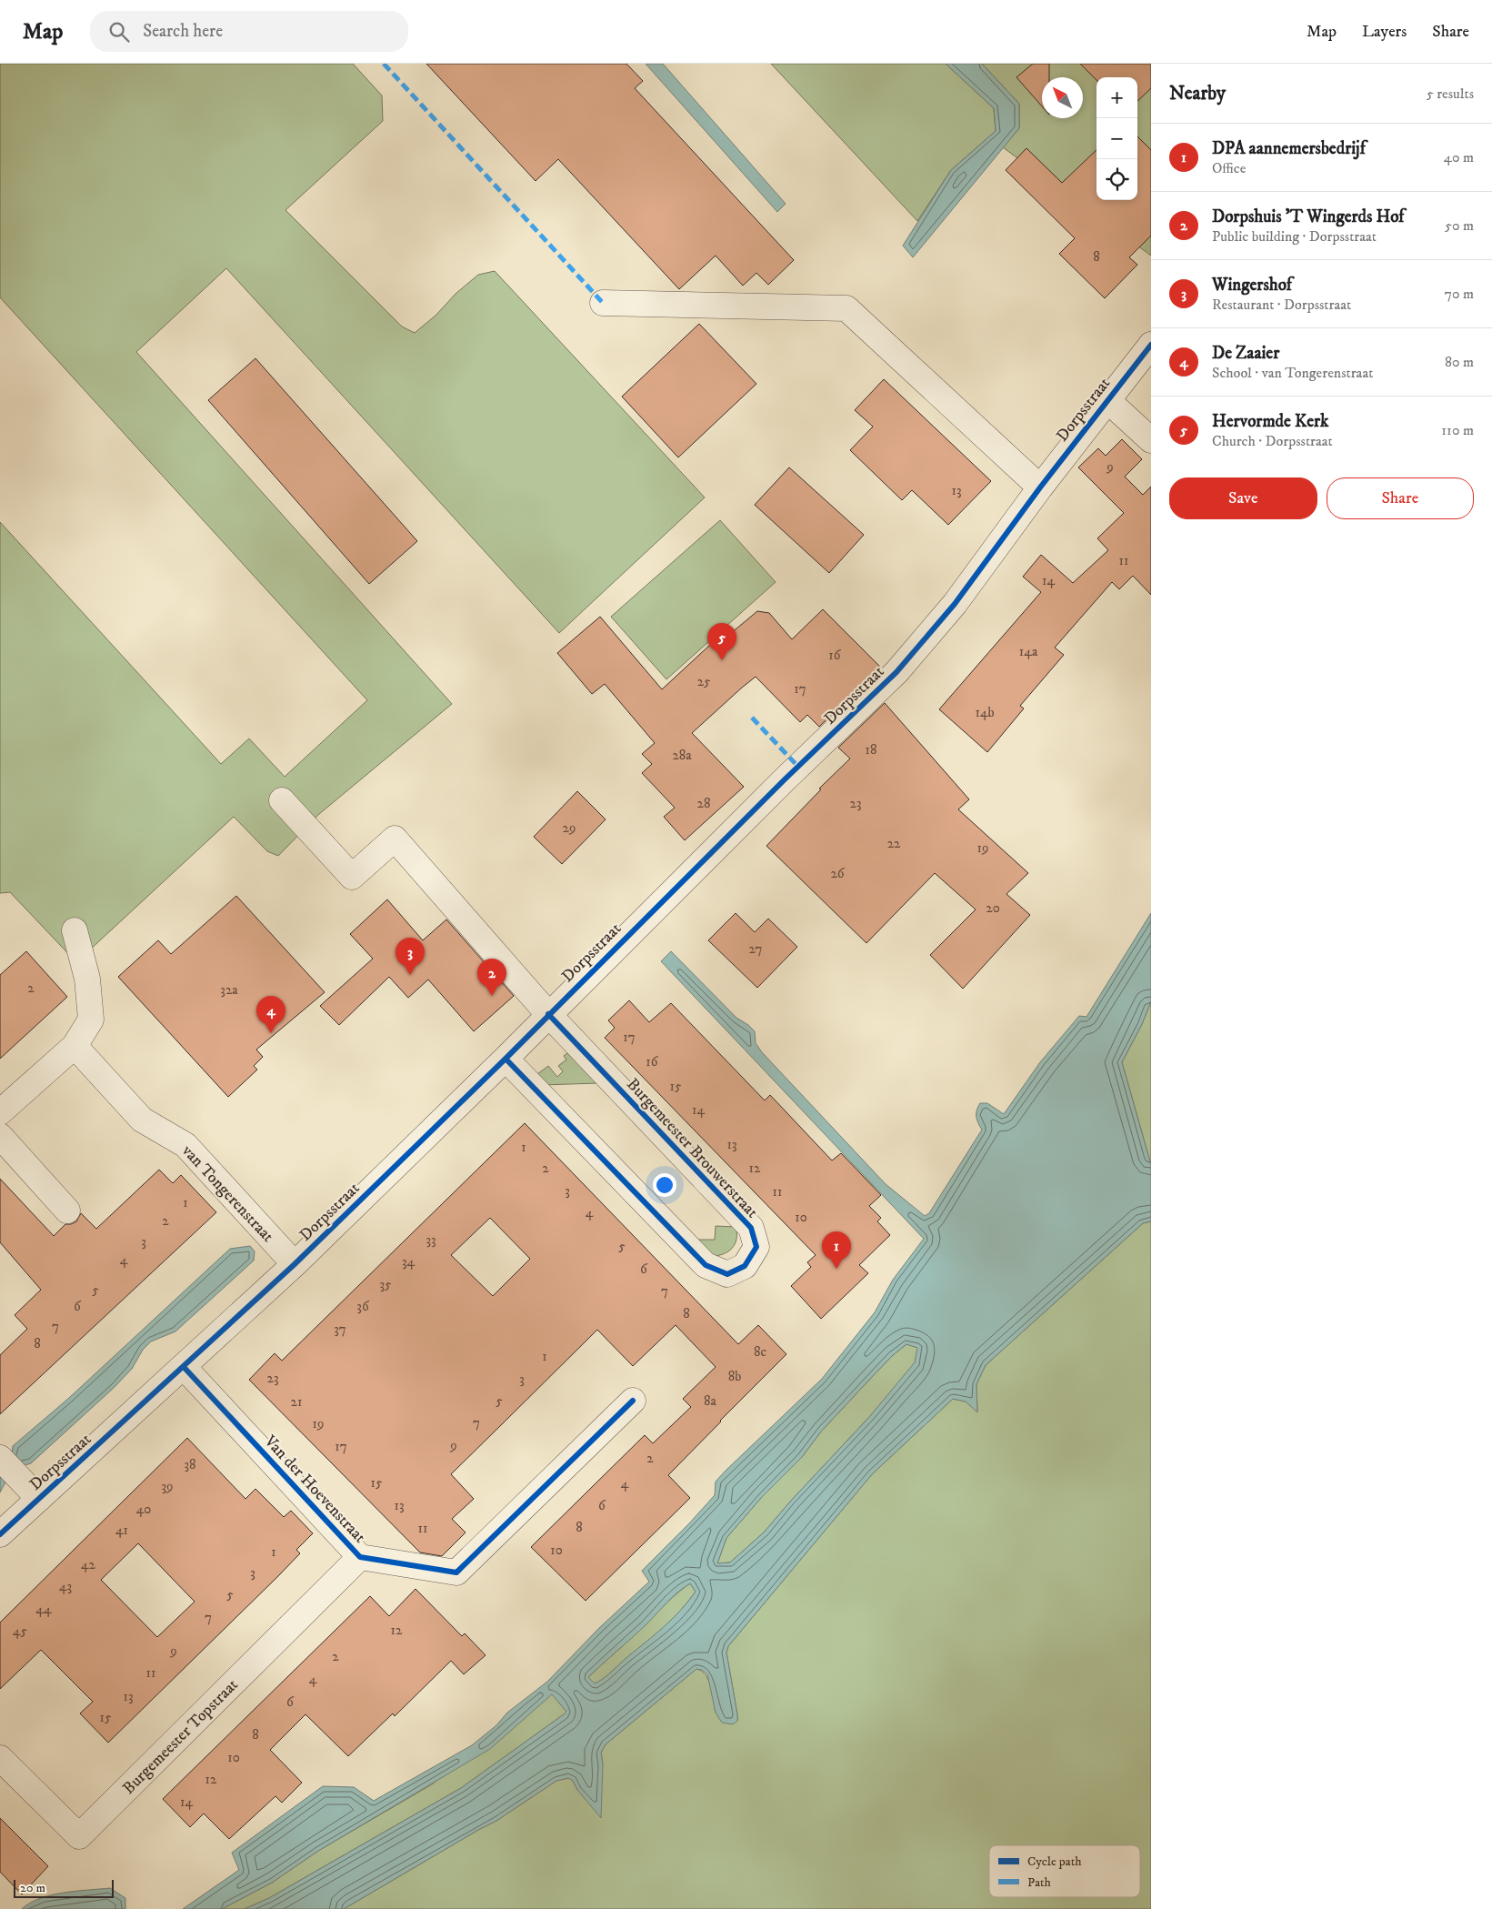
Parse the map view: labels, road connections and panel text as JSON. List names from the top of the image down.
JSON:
{
  "streets": {
    "street": [
      "Dorpsstraat",
      "Burgemeester Brouwerstraat",
      "van Tongerenstraat",
      "Van der Hoevenstraat",
      "Burgemeester Topstraat"
    ]
  },
  "crossings": [
    ["Dorpsstraat", "Burgemeester Brouwerstraat"],
    ["Dorpsstraat", "van Tongerenstraat"],
    ["Dorpsstraat", "Van der Hoevenstraat"],
    ["Van der Hoevenstraat", "Burgemeester Topstraat"]
  ],
  "house_numbers": [
    "8",
    "9",
    "13",
    "11",
    "14",
    "14a",
    "16",
    "25",
    "17",
    "14b",
    "18",
    "28a",
    "28",
    "23",
    "29",
    "22",
    "19",
    "26",
    "20",
    "27",
    "2",
    "32a",
    "17",
    "16",
    "15",
    "14",
    "13",
    "1",
    "2",
    "12",
    "3",
    "11",
    "1",
    "4",
    "10",
    "2",
    "33",
    "3",
    "5",
    "4",
    "34",
    "6",
    "35",
    "5",
    "7",
    "6",
    "36",
    "8",
    "7",
    "37",
    "8",
    "8c",
    "1",
    "8b",
    "23",
    "3",
    "5",
    "8a",
    "21",
    "7",
    "19",
    "9",
    "17",
    "2",
    "38",
    "15",
    "4",
    "39",
    "13",
    "6",
    "40",
    "8",
    "11",
    "41",
    "10",
    "1",
    "42",
    "3",
    "43",
    "5",
    "44",
    "7",
    "12",
    "45",
    "9",
    "2",
    "11",
    "4",
    "13",
    "6",
    "15",
    "8",
    "10",
    "12",
    "14"
  ],
  "legend": ["Cycle path", "Path"],
  "scale_bar": "20 m",
  "north": "top left",
  "page": {
    "header": "Map",
    "search": "Search here",
    "nav": ["Map", "Layers", "Share"],
    "heading": ["Nearby", "5 results"],
    "map_buttons": ["+", "−"],
    "list": [
      {
        "mark": "1",
        "name": "DPA aannemersbedrijf",
        "note": "Office",
        "value": "40 m"
      },
      {
        "mark": "2",
        "name": "Dorpshuis 'T Wingerds Hof",
        "note": "Public building · Dorpsstraat",
        "value": "50 m"
      },
      {
        "mark": "3",
        "name": "Wingershof",
        "note": "Restaurant · Dorpsstraat",
        "value": "70 m"
      },
      {
        "mark": "4",
        "name": "De Zaaier",
        "note": "School · van Tongerenstraat",
        "value": "80 m"
      },
      {
        "mark": "5",
        "name": "Hervormde Kerk",
        "note": "Church · Dorpsstraat",
        "value": "110 m"
      }
    ],
    "buttons": ["Save", "Share"],
    "pins": [
      "5",
      "3",
      "2",
      "4",
      "1"
    ],
    "scale": "20 m"
  }
}
